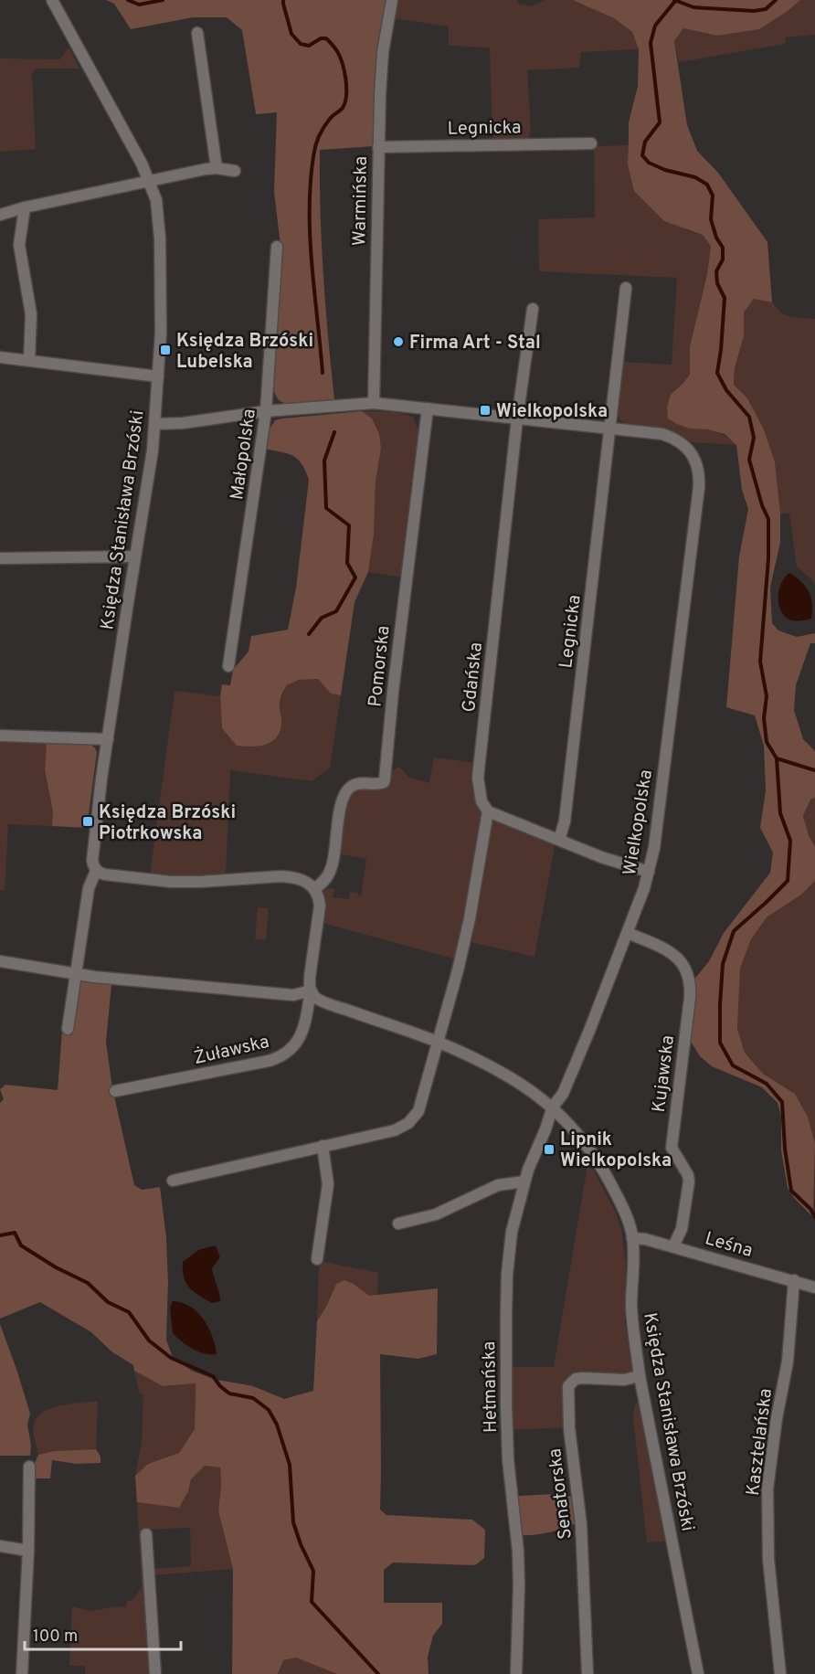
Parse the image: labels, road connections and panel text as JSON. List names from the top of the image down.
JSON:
{
  "streets": {
    "street": [
      "Legnicka",
      "Warmińska",
      "Małopolska",
      "Księdza Stanisława Brzóski",
      "Pomorska",
      "Gdańska",
      "Wielkopolska",
      "Żuławska",
      "Kujawska",
      "Leśna",
      "Hetmańska",
      "Kasztelańska",
      "Senatorska"
    ]
  },
  "crossings": [
    ["Legnicka", "Warmińska"],
    ["Legnicka", "Wielkopolska"],
    ["Warmińska", "Wielkopolska"],
    ["Małopolska", "Wielkopolska"],
    ["Księdza Stanisława Brzóski", "Gdańska"],
    ["Księdza Stanisława Brzóski", "Wielkopolska"],
    ["Księdza Stanisława Brzóski", "Żuławska"],
    ["Księdza Stanisława Brzóski", "Leśna"],
    ["Księdza Stanisława Brzóski", "Hetmańska"],
    ["Księdza Stanisława Brzóski", "Senatorska"],
    ["Pomorska", "Wielkopolska"],
    ["Gdańska", "Wielkopolska"],
    ["Wielkopolska", "Kujawska"],
    ["Wielkopolska", "Hetmańska"],
    ["Kujawska", "Leśna"],
    ["Leśna", "Kasztelańska"]
  ],
  "places": {
    "other": ["Firma Art - Stal"],
    "transit": [
      "Księdza Brzóski Lubelska",
      "Wielkopolska",
      "Księdza Brzóski Piotrkowska",
      "Lipnik Wielkopolska"
    ]
  },
  "scale_bar": "100 m"
}
